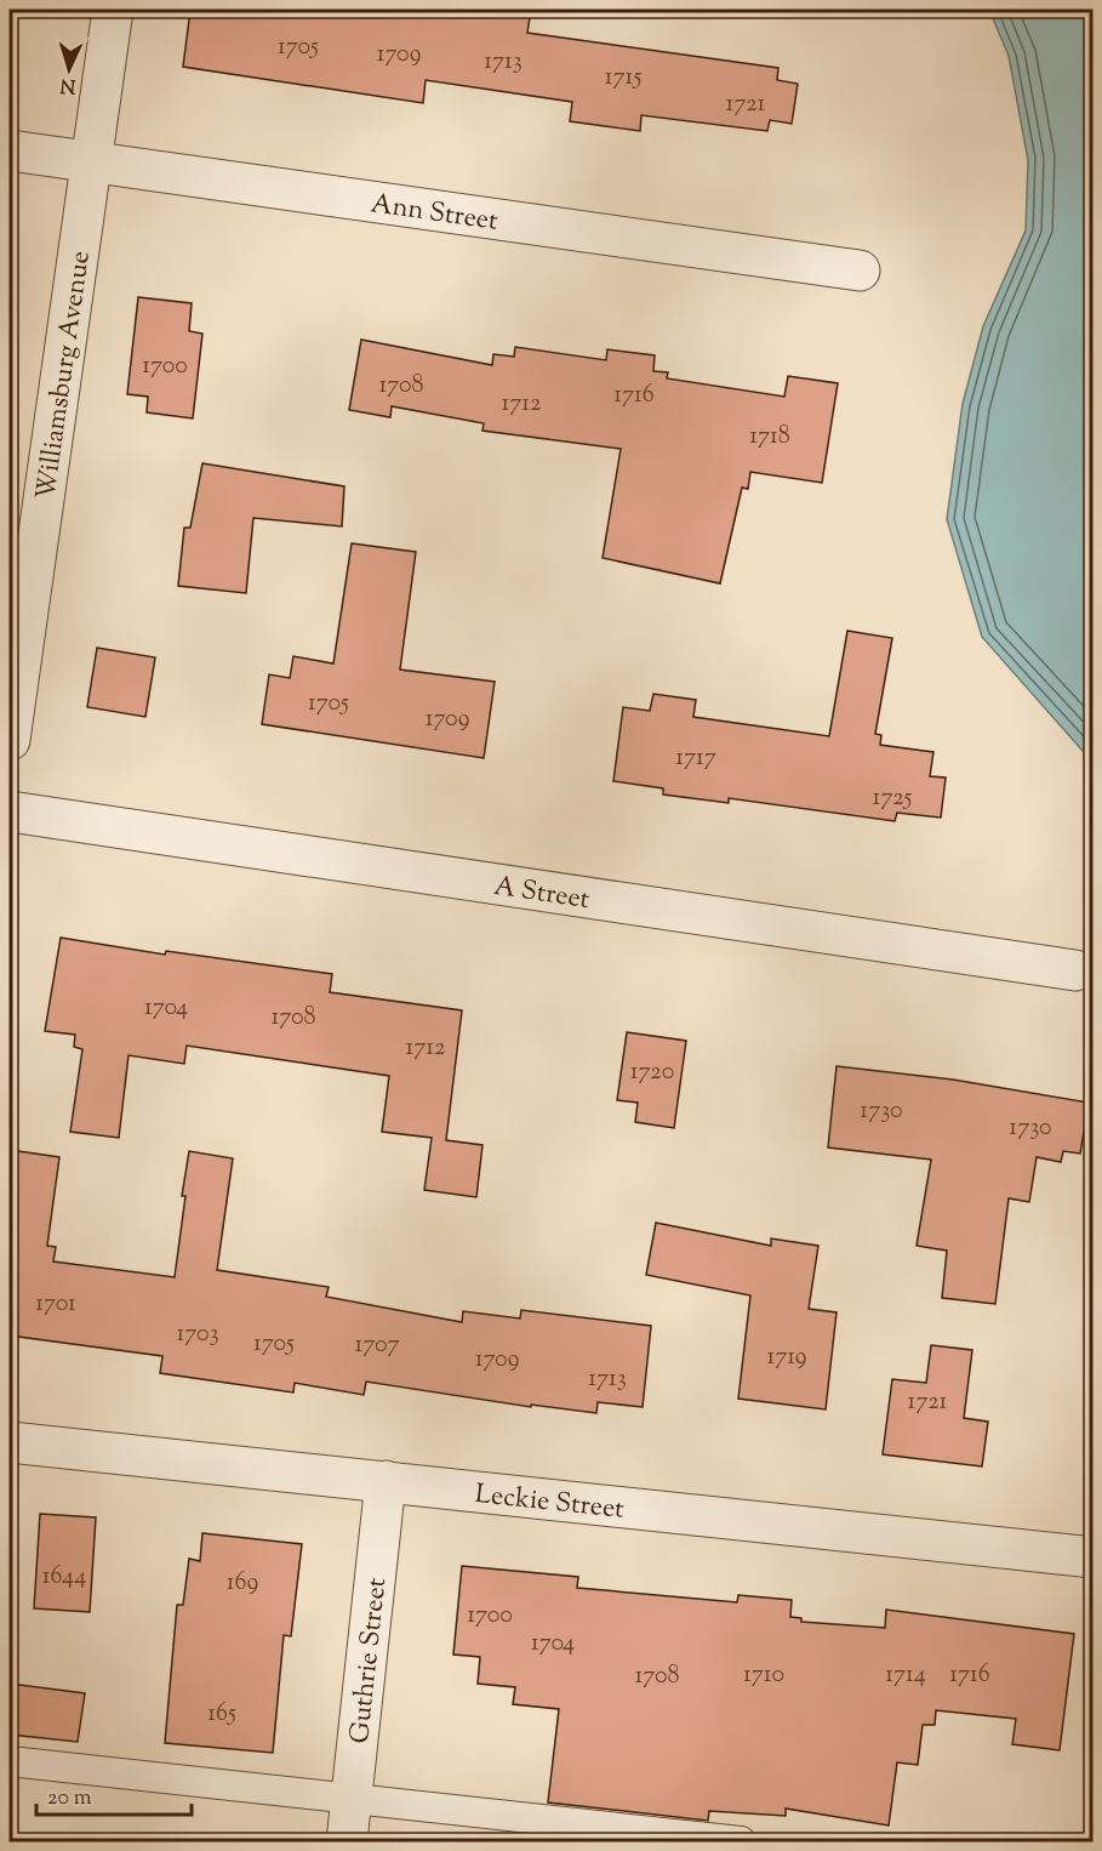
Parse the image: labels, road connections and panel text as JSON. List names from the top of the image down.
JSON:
{
  "streets": {
    "street": [
      "Ann Street",
      "Williamsburg Avenue",
      "A Street",
      "Leckie Street",
      "Guthrie Street"
    ]
  },
  "crossings": [
    ["Ann Street", "Williamsburg Avenue"],
    ["Leckie Street", "Guthrie Street"]
  ],
  "house_numbers": [
    "1705",
    "1709",
    "1713",
    "1715",
    "1721",
    "1700",
    "1708",
    "1716",
    "1712",
    "1718",
    "1705",
    "1709",
    "1717",
    "1725",
    "1704",
    "1708",
    "1712",
    "1720",
    "1730",
    "1730",
    "1701",
    "1703",
    "1705",
    "1707",
    "1719",
    "1709",
    "1713",
    "1721",
    "1644",
    "169",
    "1700",
    "1704",
    "1710",
    "1714",
    "1716",
    "1708",
    "165"
  ],
  "scale_bar": "20 m",
  "north": "bottom"
}
